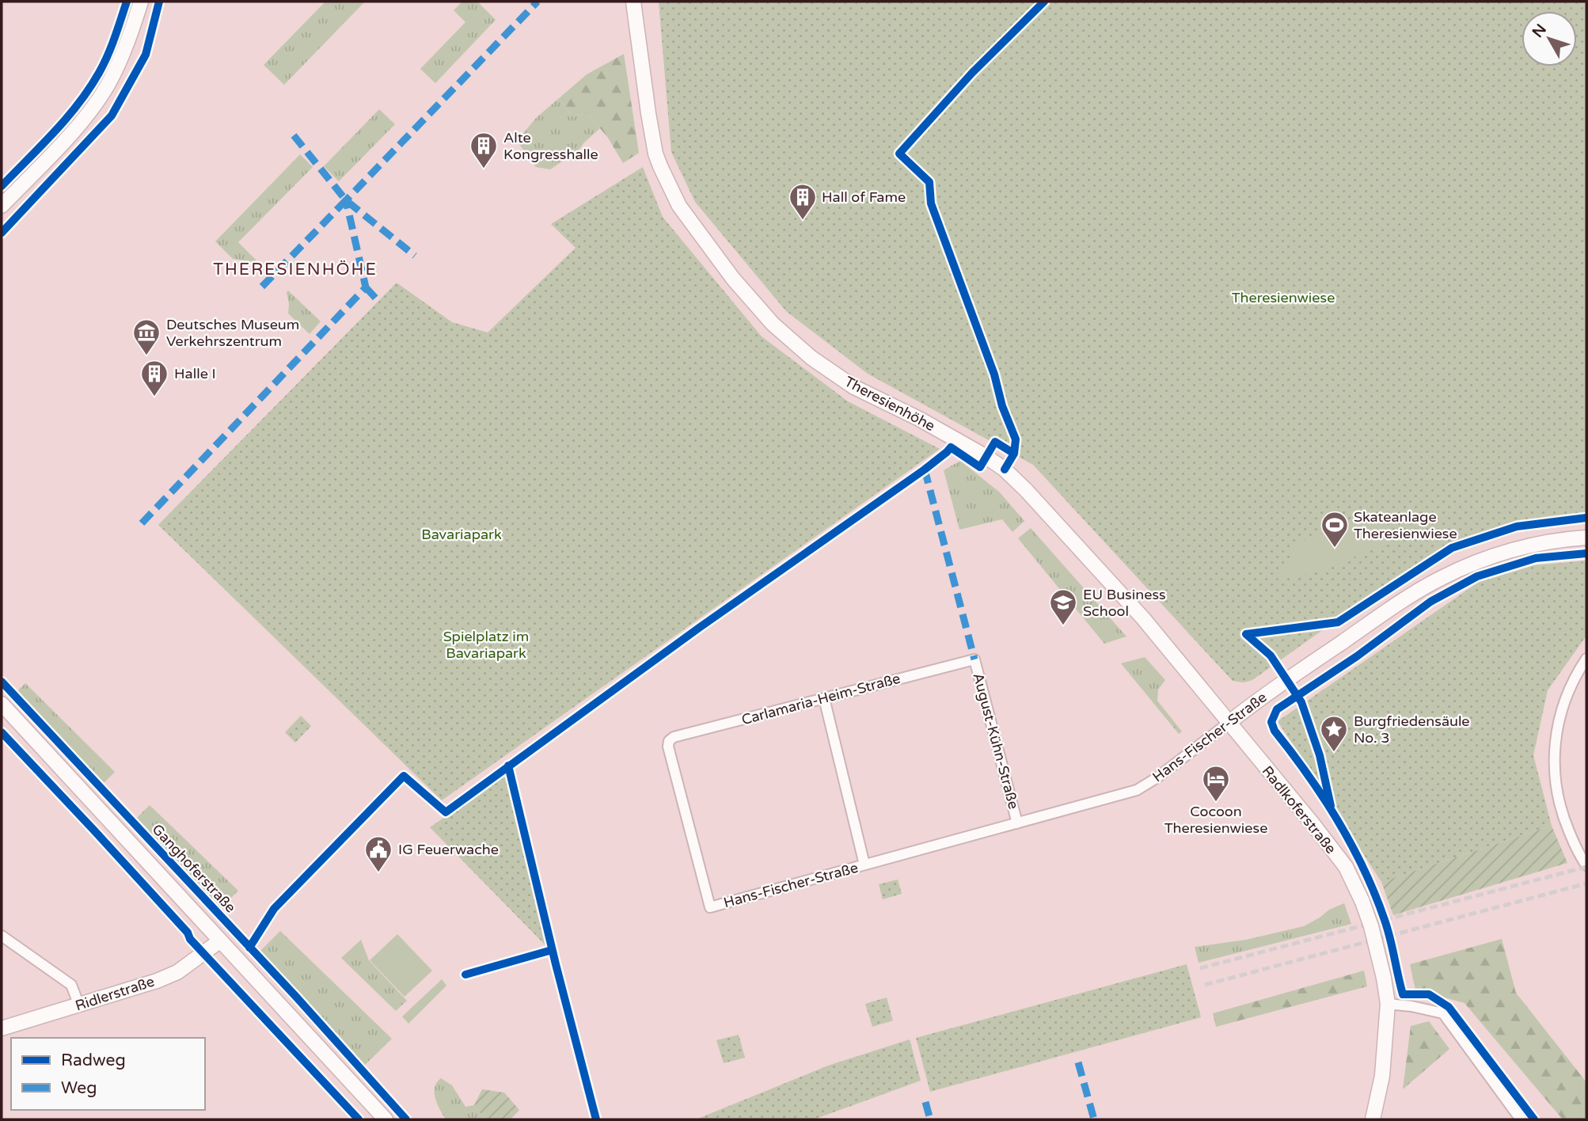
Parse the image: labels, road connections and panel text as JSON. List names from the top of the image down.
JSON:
{
  "streets": {
    "main road": [
      "Theresienhöhe",
      "Hans-Fischer-Straße",
      "Radlkoferstraße",
      "Ganghoferstraße",
      "Ridlerstraße"
    ],
    "street": ["Carlamaria-Heim-Straße", "August-Kühn-Straße"]
  },
  "crossings": [
    ["Theresienhöhe", "Hans-Fischer-Straße"],
    ["Theresienhöhe", "Radlkoferstraße"],
    ["Carlamaria-Heim-Straße", "Hans-Fischer-Straße"],
    ["Carlamaria-Heim-Straße", "August-Kühn-Straße"],
    ["Hans-Fischer-Straße", "August-Kühn-Straße"],
    ["Hans-Fischer-Straße", "Radlkoferstraße"],
    ["Ganghoferstraße", "Ridlerstraße"]
  ],
  "districts": ["THERESIENHÖHE"],
  "parks": ["Theresienwiese", "Bavariapark", "Spielplatz im Bavariapark"],
  "places": {
    "building": ["Alte Kongresshalle", "Hall of Fame", "Halle I"],
    "museum": ["Deutsches Museum Verkehrszentrum"],
    "sports": ["Skateanlage Theresienwiese"],
    "school or university": ["EU Business School"],
    "place": ["Burgfriedensäule No. 3"],
    "hotel": ["Cocoon Theresienwiese"],
    "public building": ["IG Feuerwache"]
  },
  "legend": ["Radweg", "Weg"],
  "north": "top left"
}
